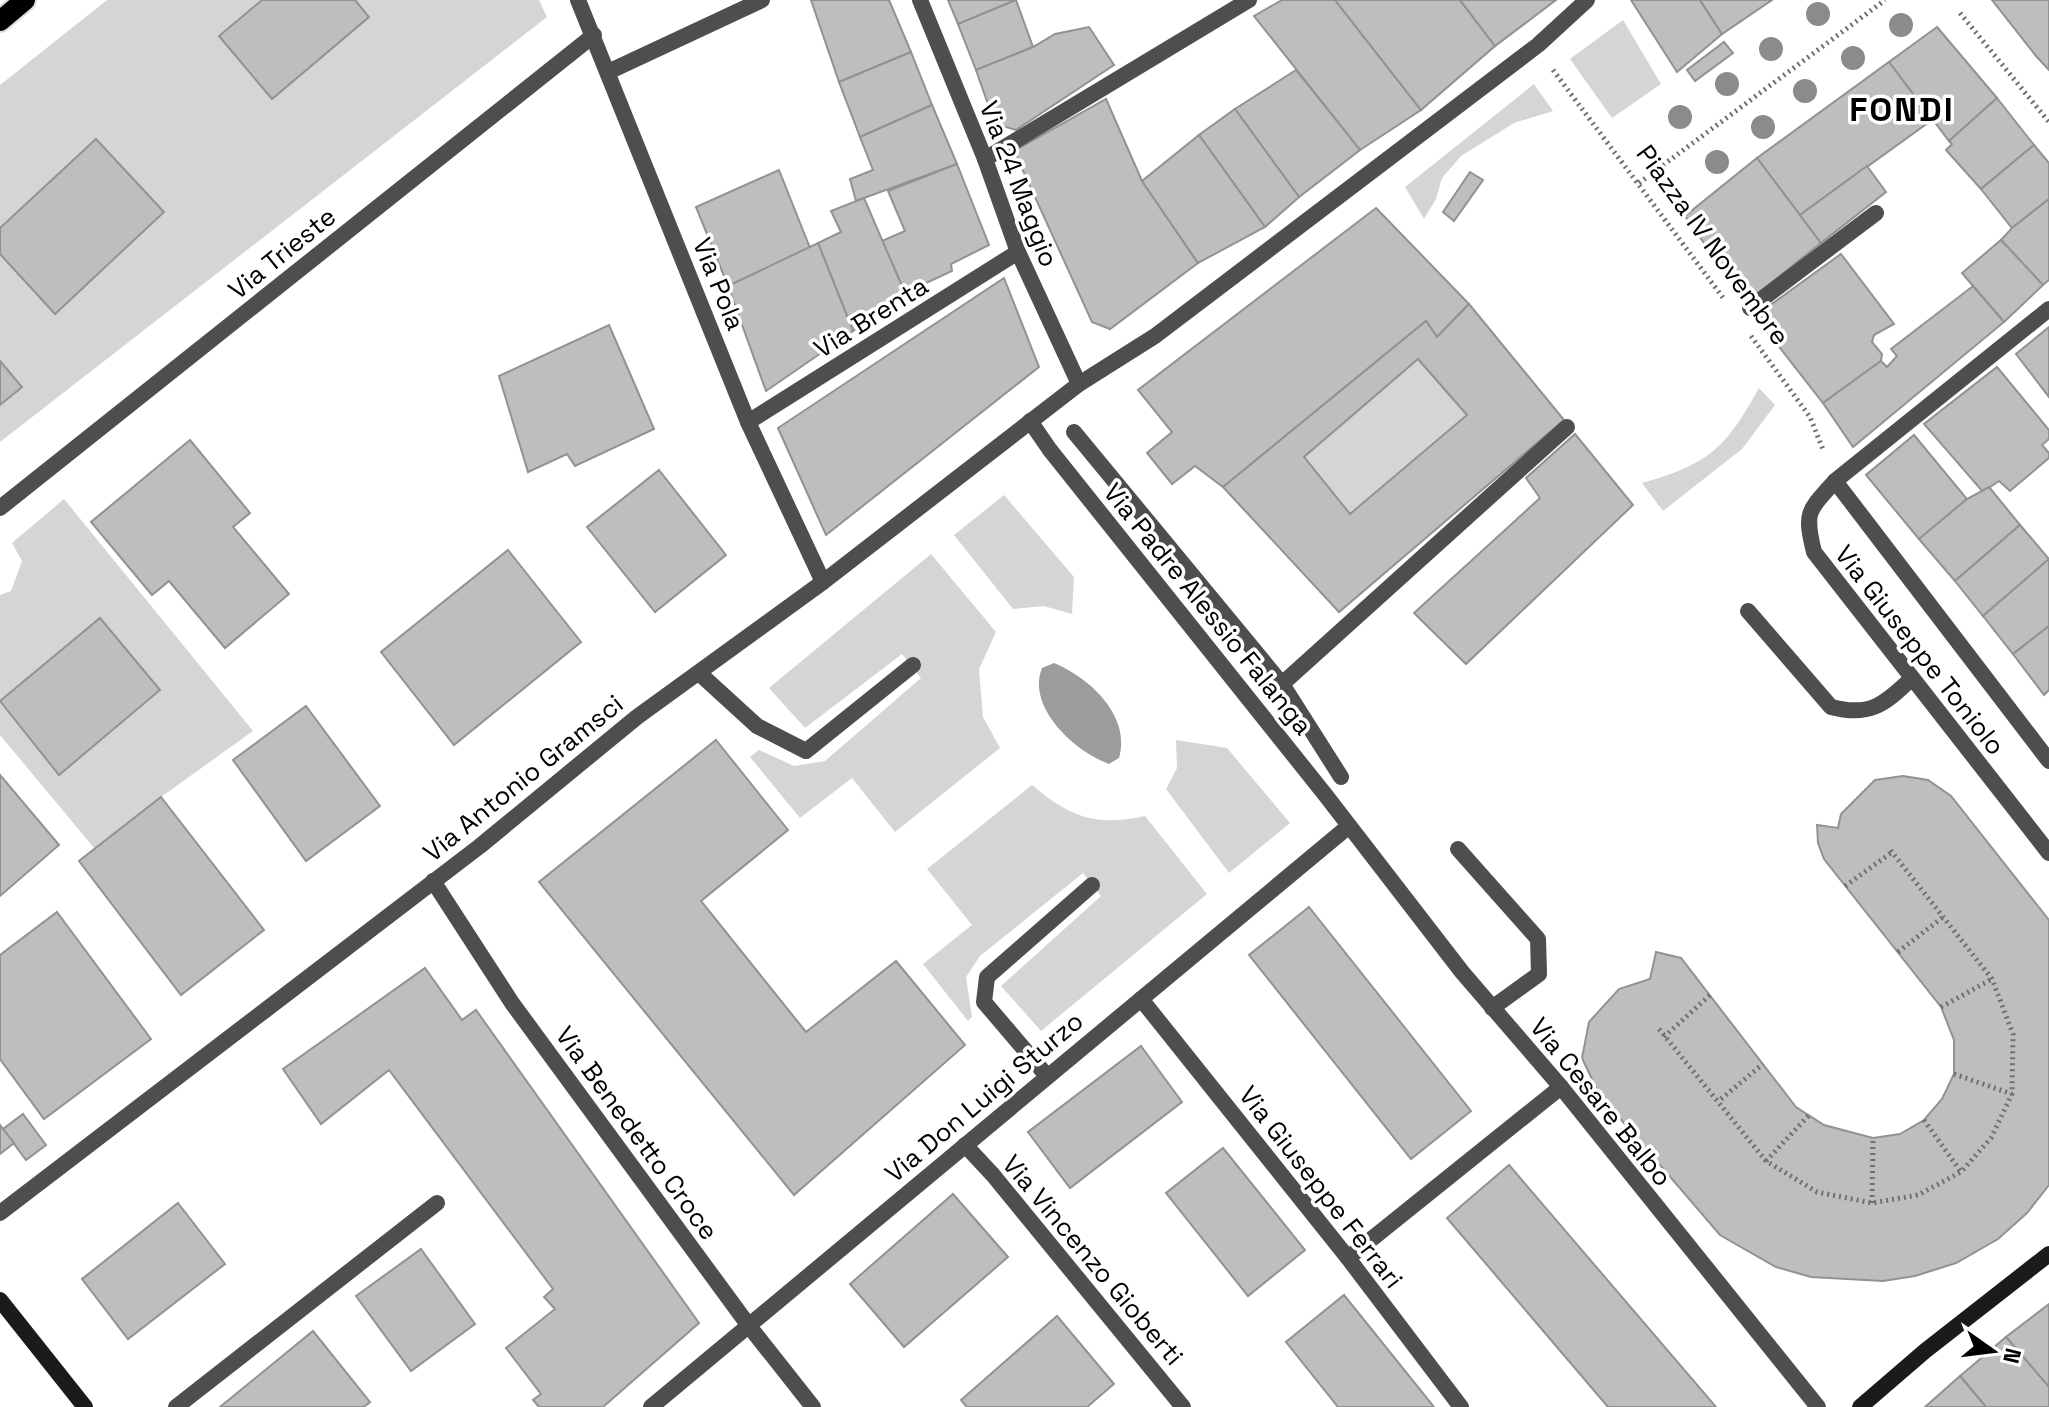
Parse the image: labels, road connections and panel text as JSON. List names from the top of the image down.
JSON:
{
  "streets": {
    "street": [
      "Via 24 Maggio",
      "Via Trieste",
      "Via Pola",
      "Via Brenta",
      "Via Padre Alessio Falanga",
      "Via Giuseppe Toniolo",
      "Via Antonio Gramsci",
      "Via Don Luigi Sturzo",
      "Via Cesare Balbo",
      "Via Benedetto Croce",
      "Via Giuseppe Ferrari",
      "Via Vincenzo Gioberti"
    ],
    "path": ["Piazza IV Novembre"]
  },
  "crossings": [
    ["Via 24 Maggio", "Via Brenta"],
    ["Via 24 Maggio", "Via Antonio Gramsci"],
    ["Piazza IV Novembre", "Via Giuseppe Toniolo"],
    ["Piazza IV Novembre", "Via Antonio Gramsci"],
    ["Via Trieste", "Via Pola"],
    ["Via Pola", "Via Brenta"],
    ["Via Pola", "Via Antonio Gramsci"],
    ["Via Padre Alessio Falanga", "Via Antonio Gramsci"],
    ["Via Padre Alessio Falanga", "Via Don Luigi Sturzo"],
    ["Via Padre Alessio Falanga", "Via Cesare Balbo"],
    ["Via Antonio Gramsci", "Via Benedetto Croce"],
    ["Via Don Luigi Sturzo", "Via Cesare Balbo"],
    ["Via Don Luigi Sturzo", "Via Benedetto Croce"],
    ["Via Don Luigi Sturzo", "Via Giuseppe Ferrari"],
    ["Via Don Luigi Sturzo", "Via Vincenzo Gioberti"]
  ],
  "districts": ["FONDI"],
  "north": "right"
}
